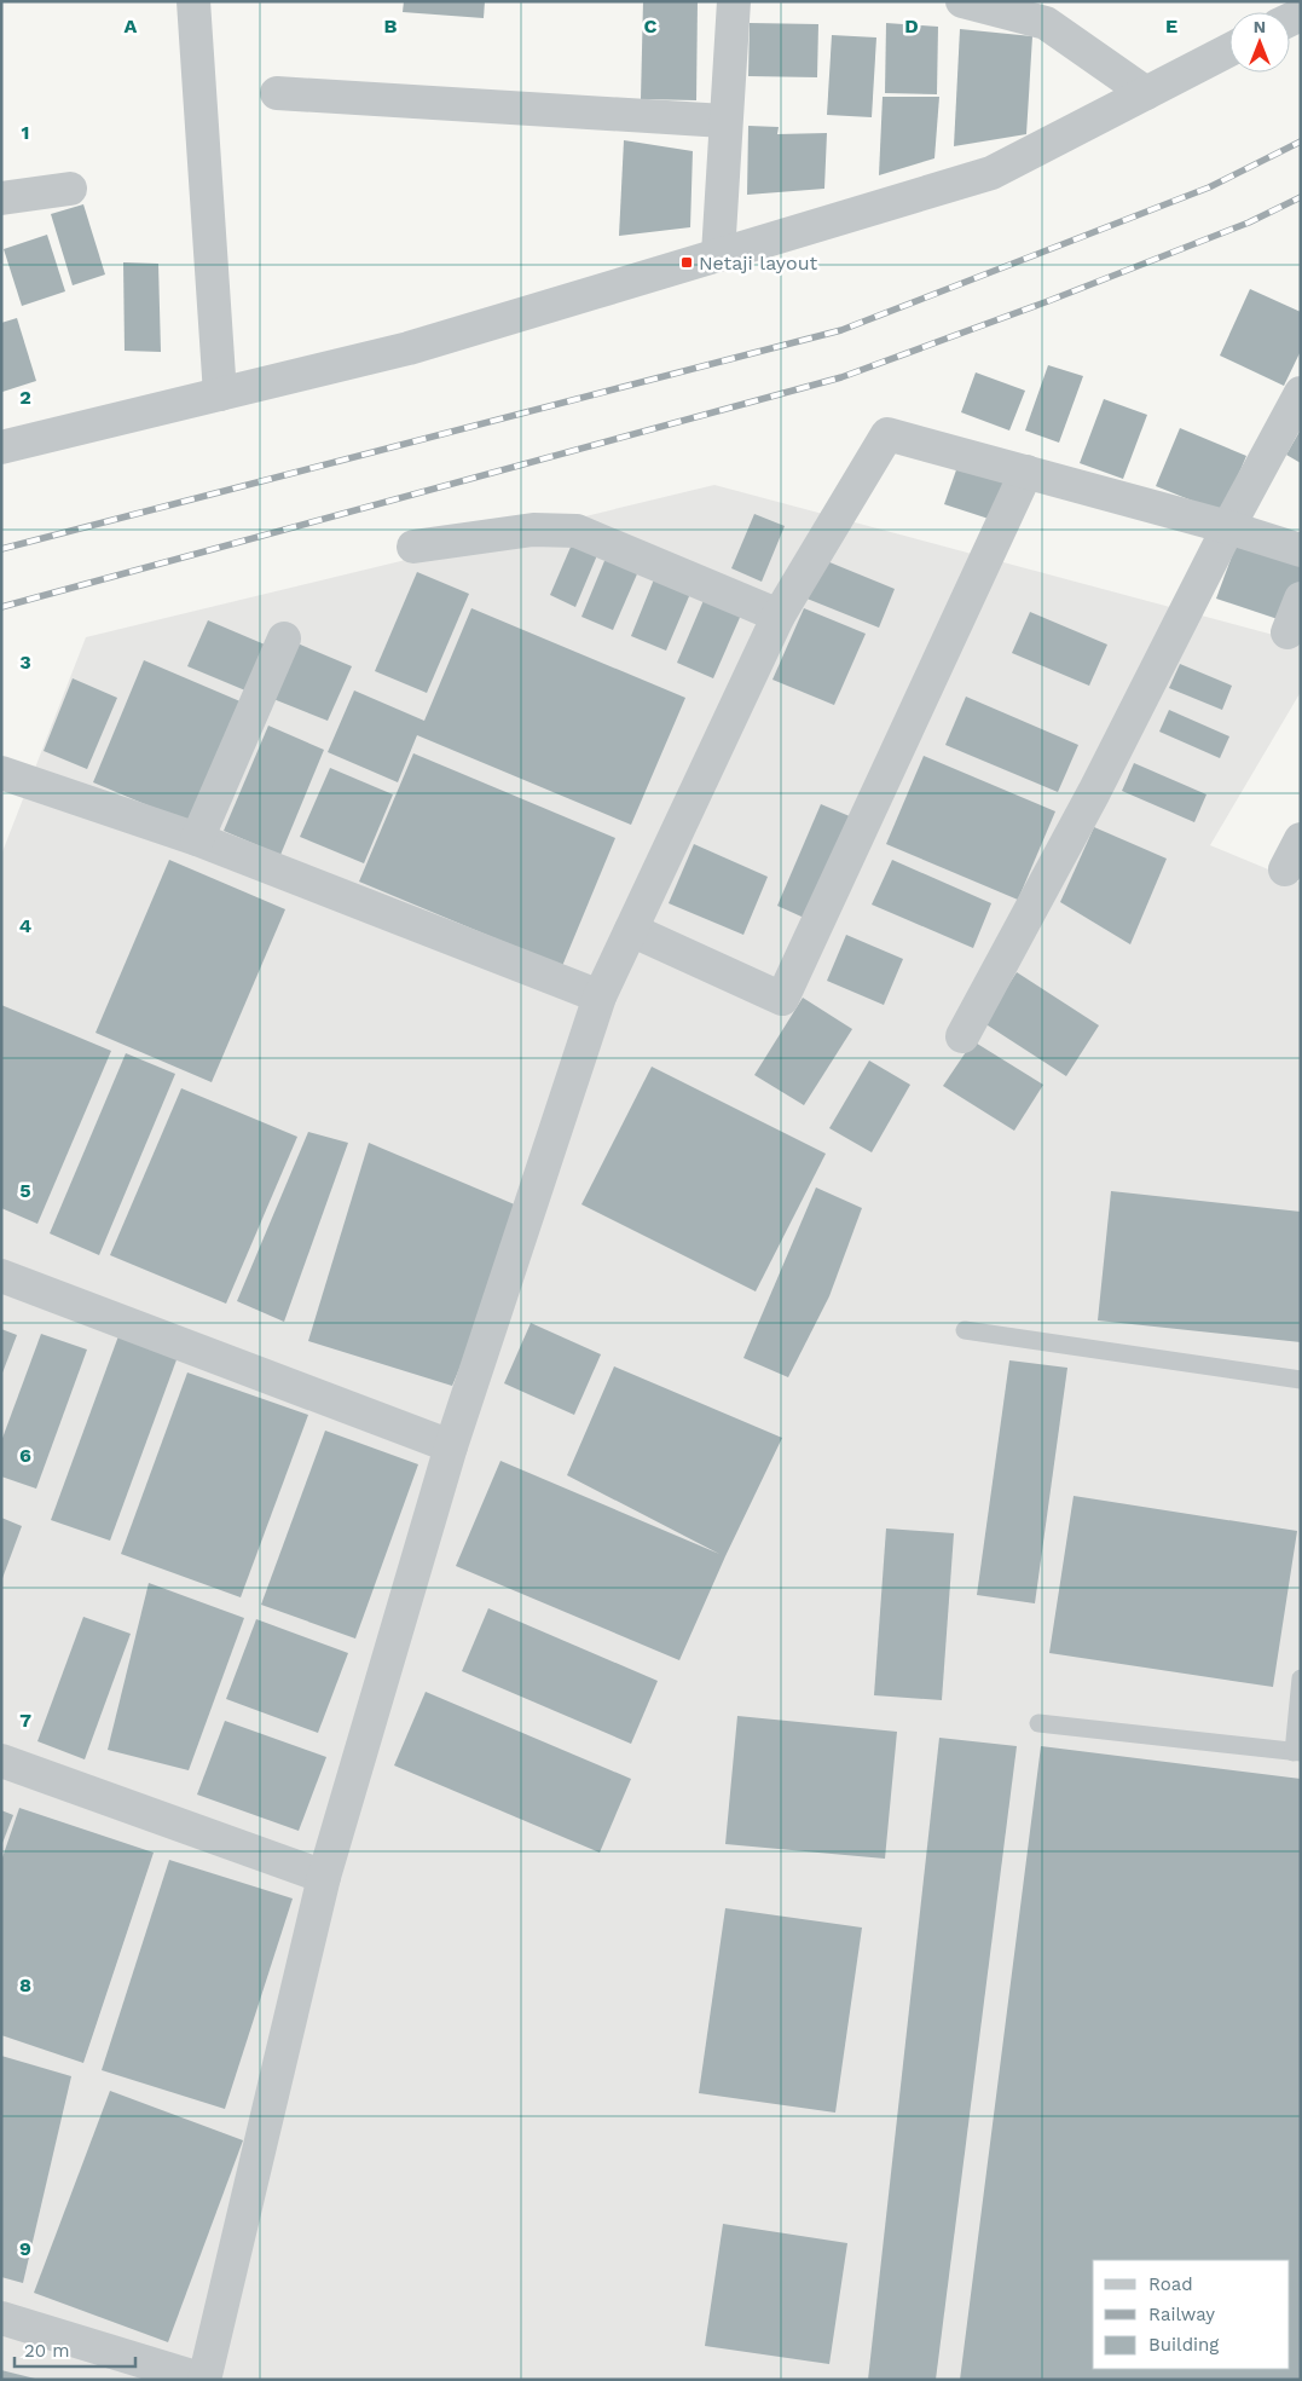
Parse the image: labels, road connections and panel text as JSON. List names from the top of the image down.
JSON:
{
  "places": {
    "transit": ["Netaji layout"]
  },
  "legend": ["Road", "Railway", "Building"],
  "scale_bar": "20 m",
  "north": "top",
  "grid": {
    "columns": [
      "A",
      "B",
      "C",
      "D",
      "E"
    ],
    "rows": [
      "1",
      "2",
      "3",
      "4",
      "5",
      "6",
      "7",
      "8",
      "9"
    ]
  }
}
